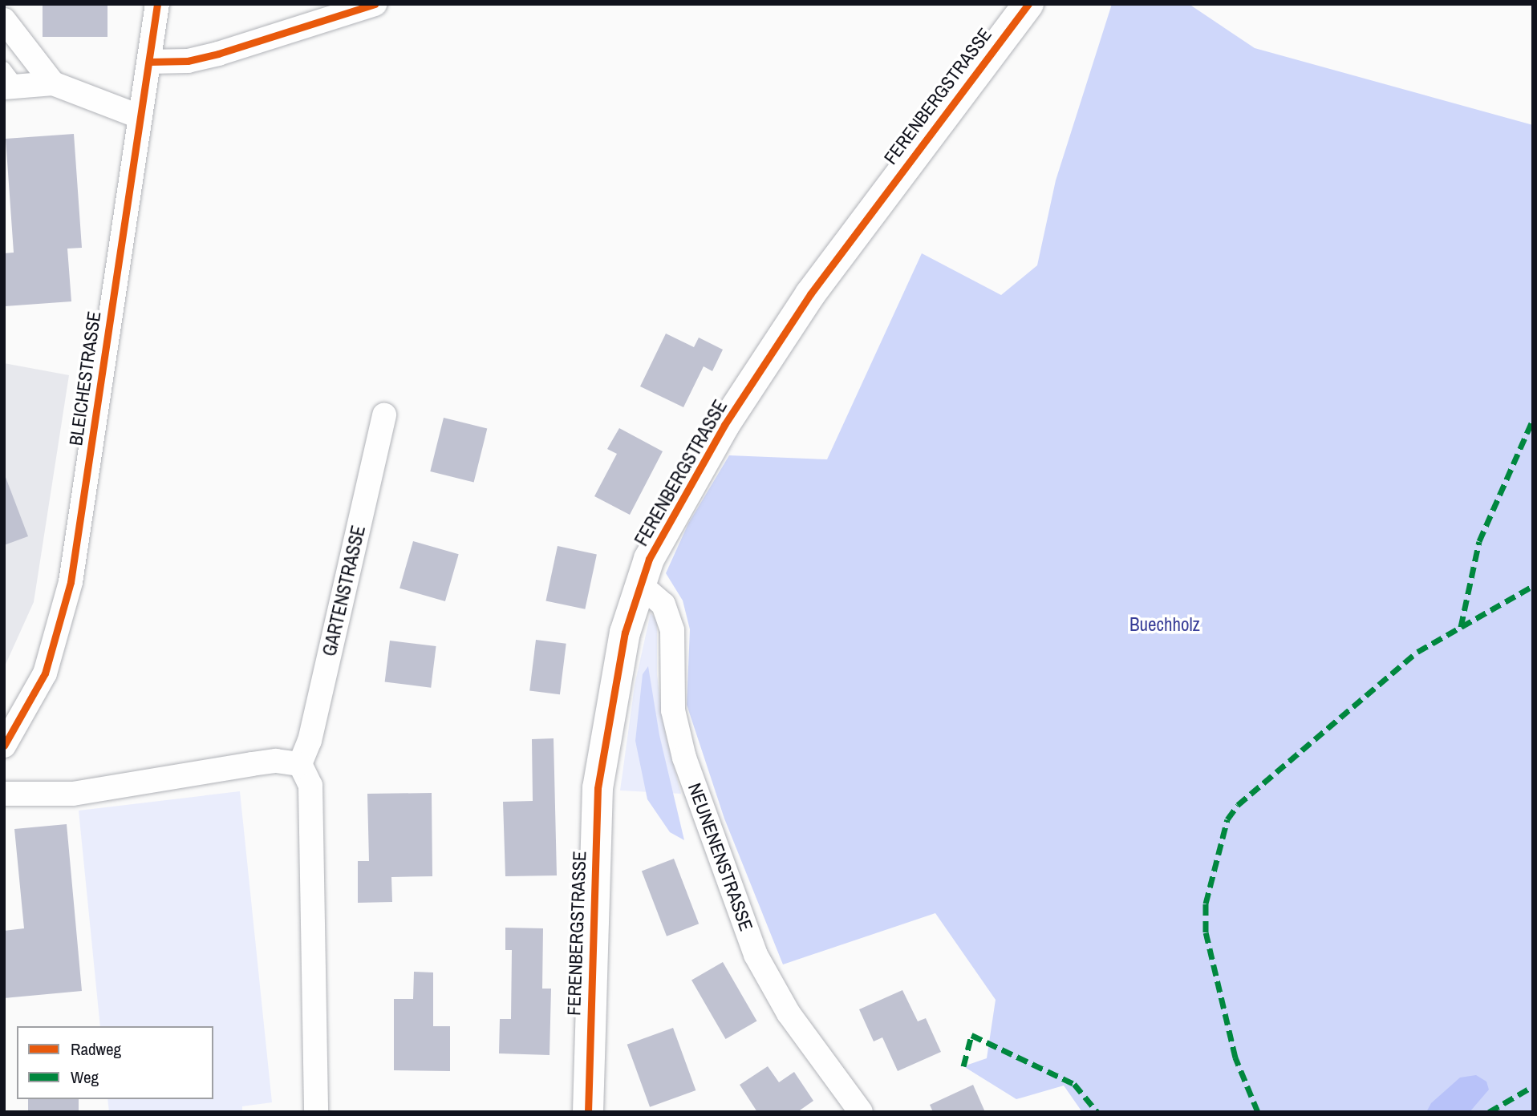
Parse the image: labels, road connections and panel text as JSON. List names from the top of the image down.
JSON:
{
  "streets": {
    "street": [
      "FERENBERGSTRASSE",
      "BLEICHESTRASSE",
      "GARTENSTRASSE",
      "NEUNENENSTRASSE"
    ]
  },
  "crossings": [
    ["FERENBERGSTRASSE", "NEUNENENSTRASSE"]
  ],
  "parks": ["Buechholz"],
  "legend": ["Radweg", "Weg"]
}
